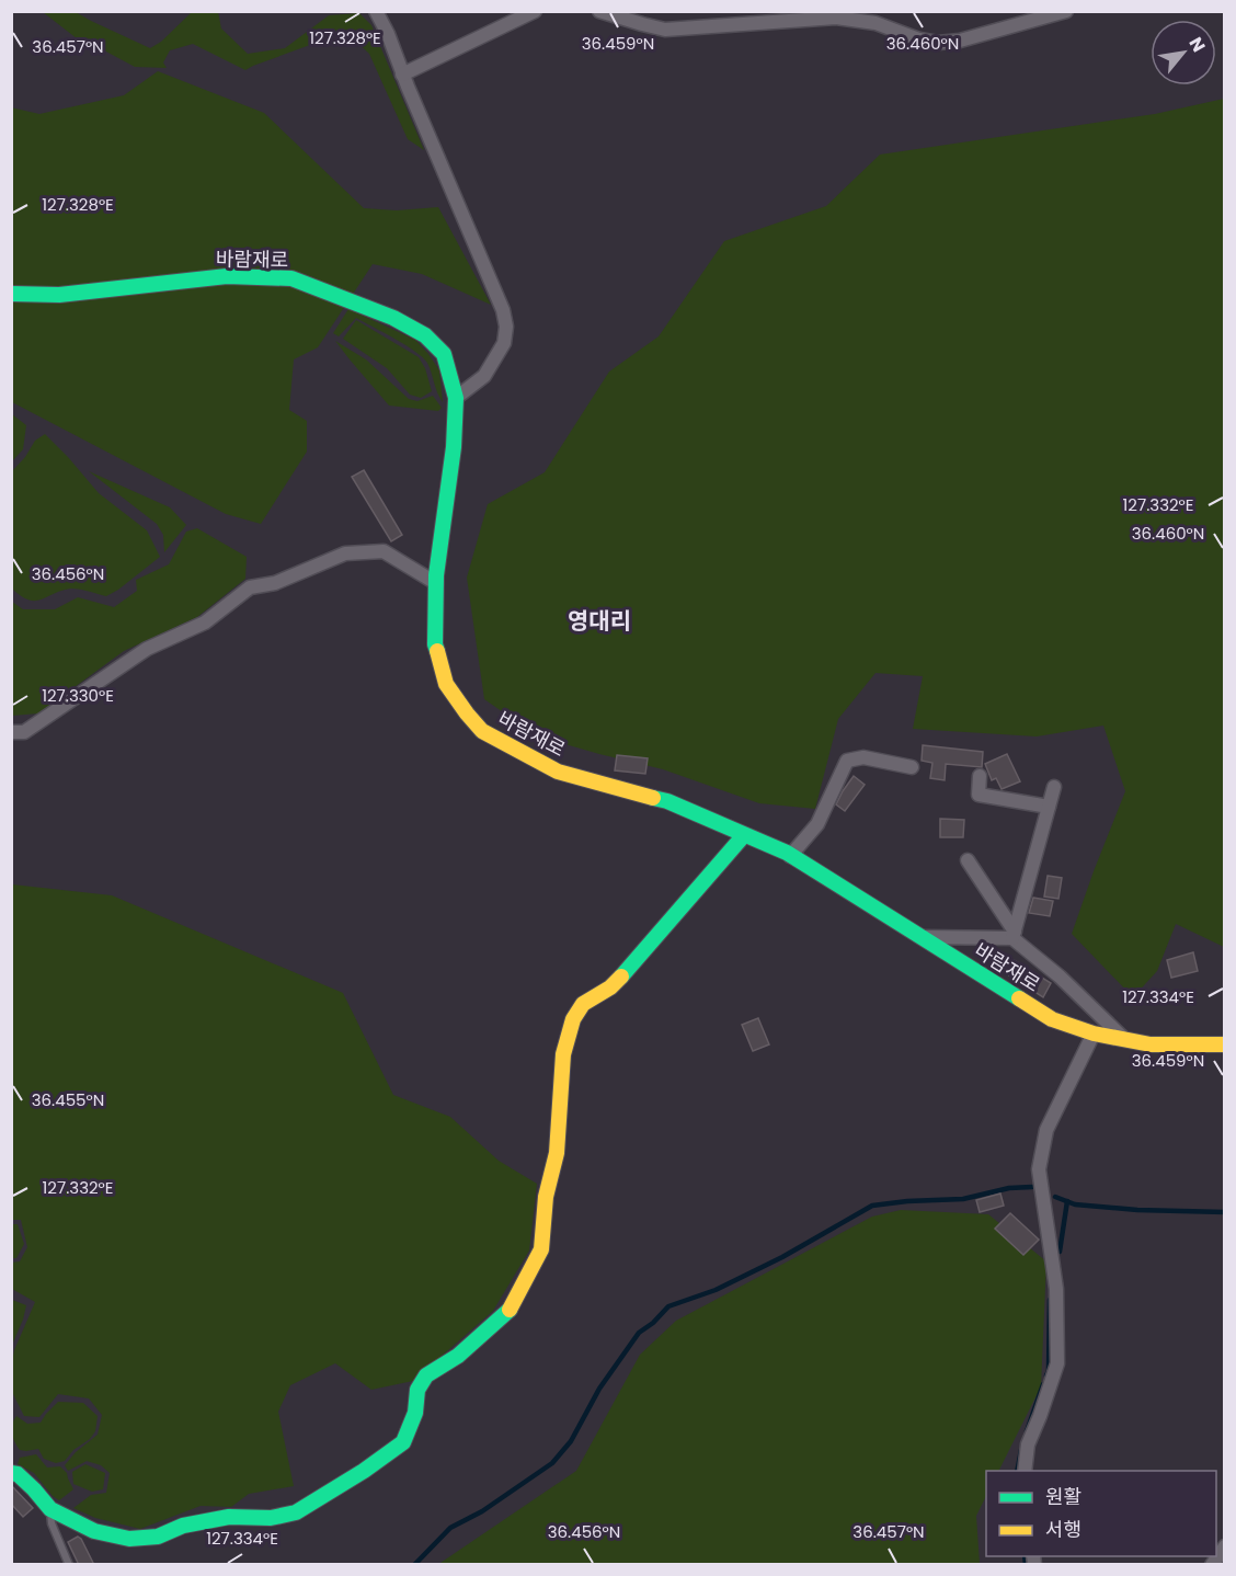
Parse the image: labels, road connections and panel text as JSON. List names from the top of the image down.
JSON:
{
  "streets": {
    "street": ["바람재로"]
  },
  "districts": ["영대리"],
  "legend": ["원활", "서행"],
  "north": "top right",
  "coordinates": [
    "127.328°E",
    "36.459°N",
    "36.460°N",
    "36.457°N",
    "127.332°E",
    "36.456°N",
    "127.330°E",
    "127.334°E",
    "36.455°N"
  ]
}
